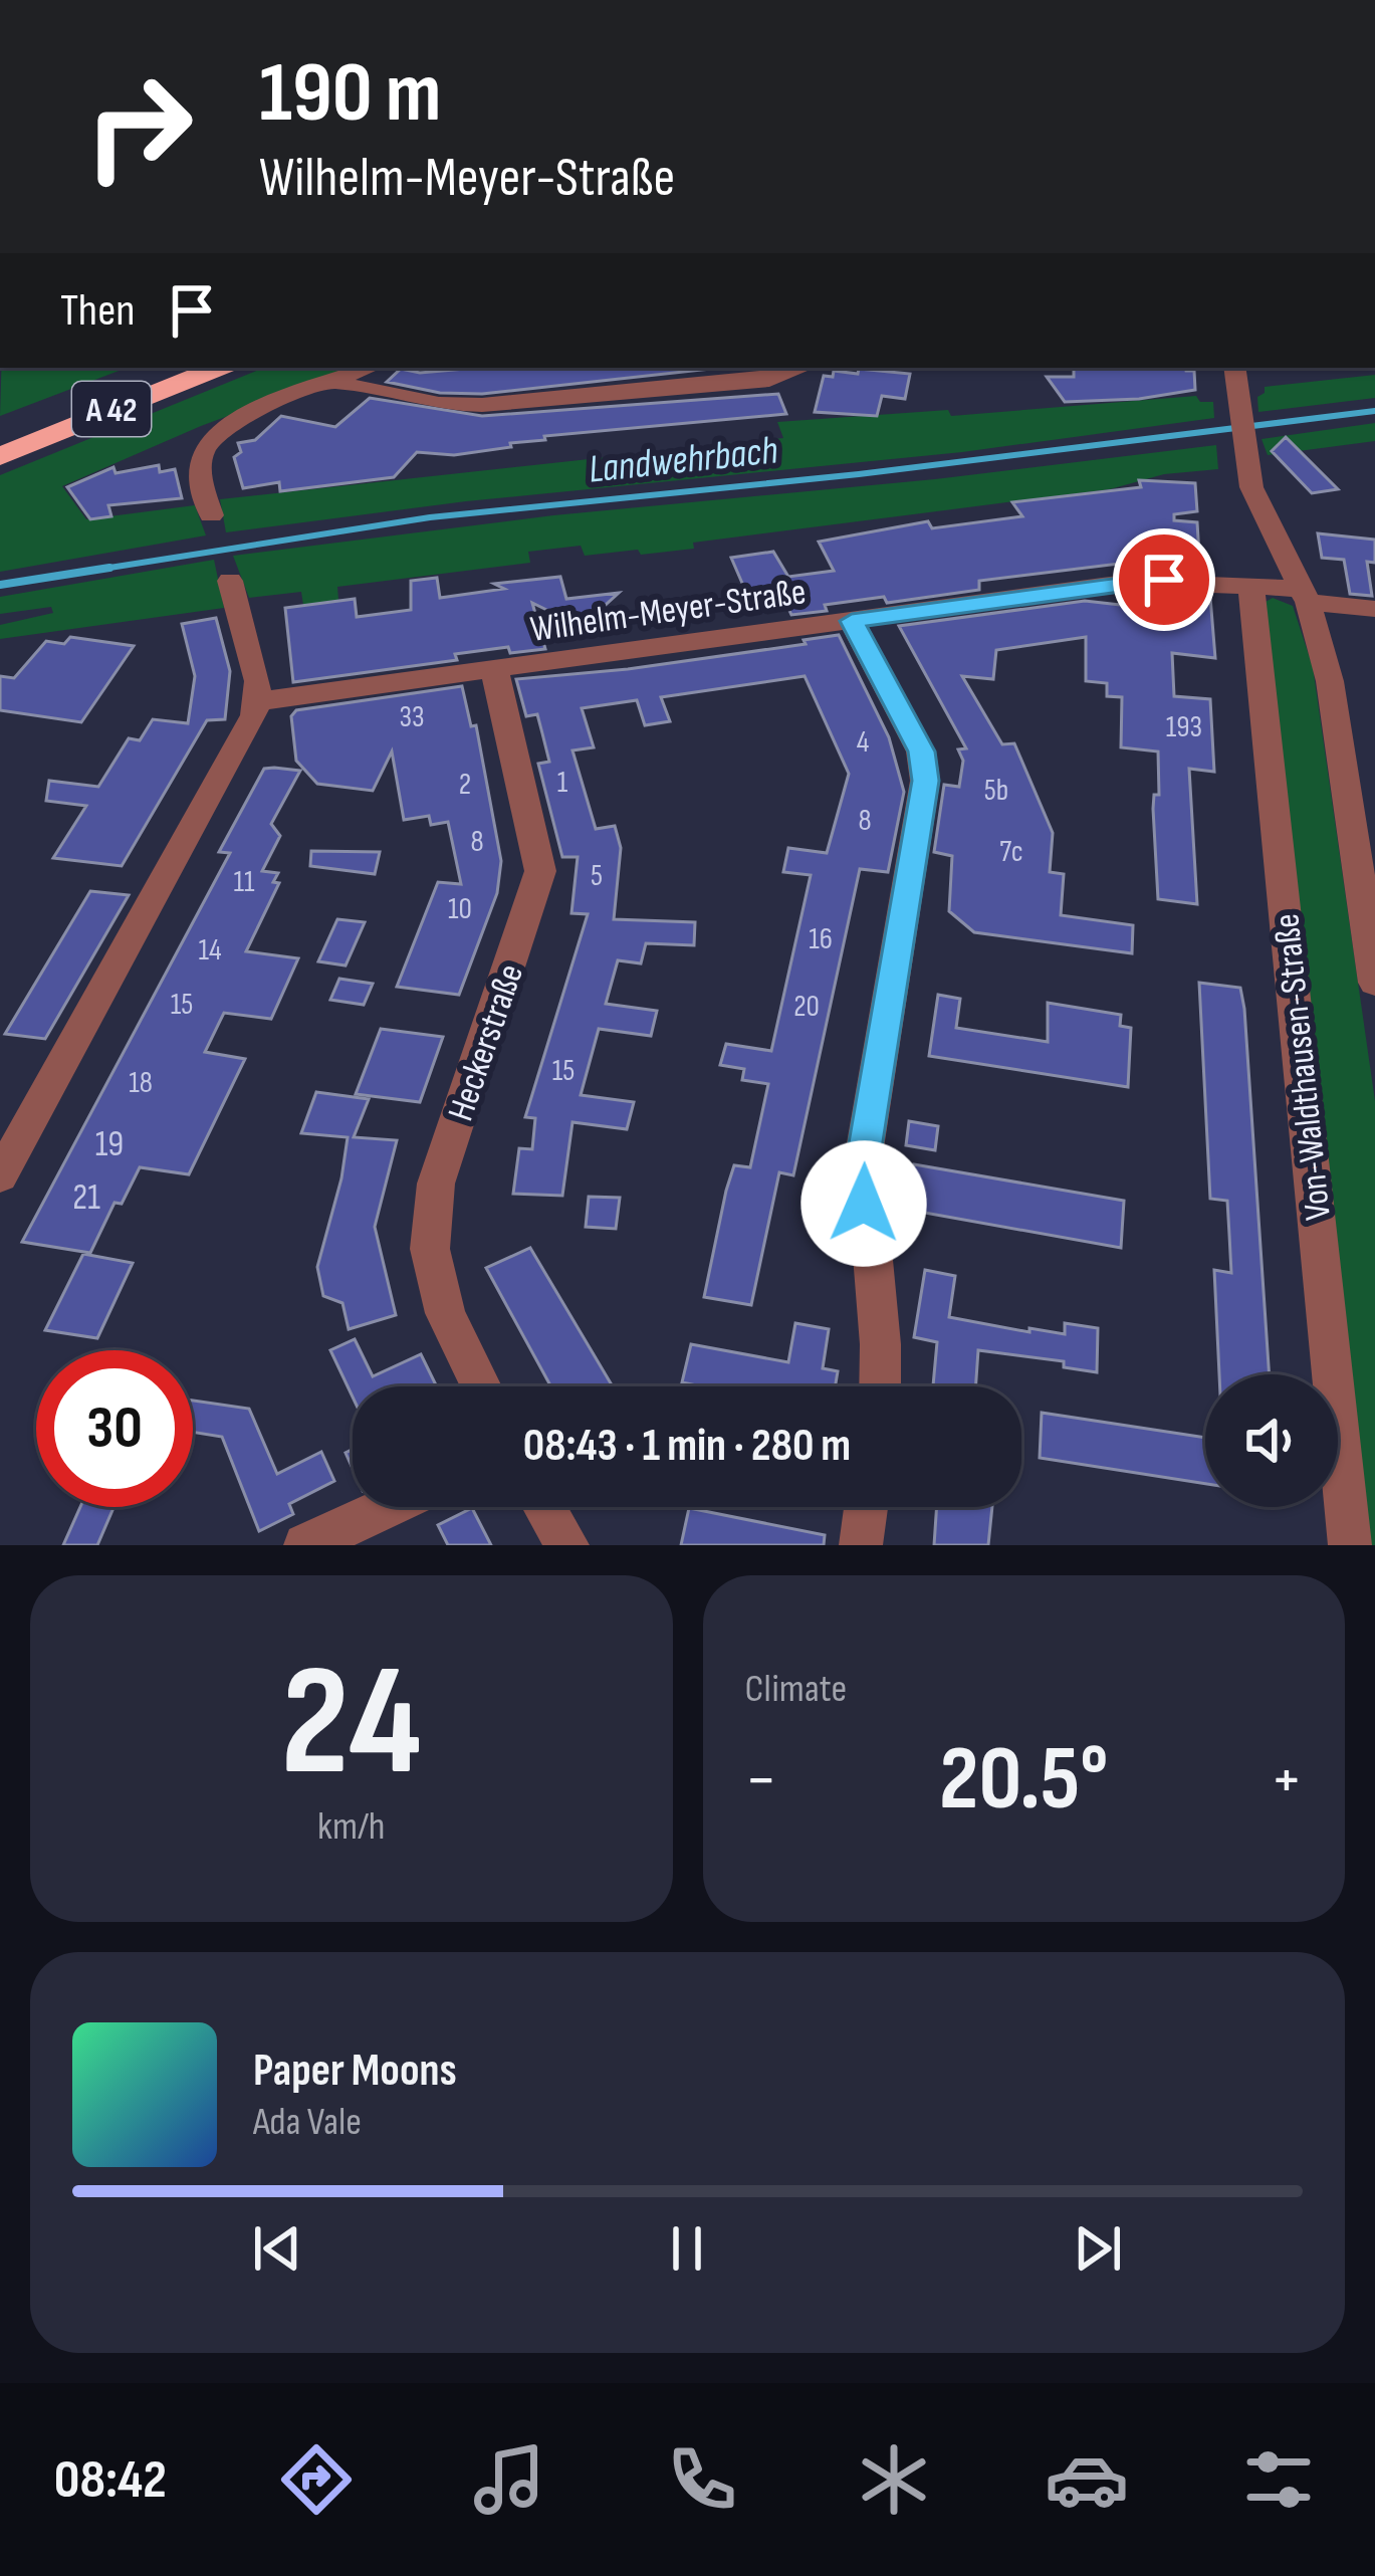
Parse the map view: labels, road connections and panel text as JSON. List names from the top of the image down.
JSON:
{
  "streets": {
    "highway": ["A 42"],
    "street": ["Wilhelm-Meyer-Straße", "Heckerstraße", "Von-Waldthausen-Straße"]
  },
  "crossings": [
    ["Wilhelm-Meyer-Straße", "Heckerstraße"],
    ["Wilhelm-Meyer-Straße", "Von-Waldthausen-Straße"]
  ],
  "water": ["Landwehrbach"],
  "house_numbers": [
    "33",
    "193",
    "4",
    "1",
    "2",
    "5b",
    "8",
    "8",
    "7c",
    "5",
    "11",
    "10",
    "16",
    "14",
    "15",
    "20",
    "15",
    "18",
    "19",
    "21"
  ],
  "page": {
    "turn": ["190 m", "Wilhelm-Meyer-Straße"],
    "then": "Then",
    "limit": "30",
    "trip": "08:43 · 1 min · 280 m",
    "tile": [
      ["24", "km/h"],
      "Climate"
    ],
    "heat": ["−", "20.5°", "+"],
    "song": ["Paper Moons", "Ada Vale"],
    "tabs": "08:42"
  }
}
